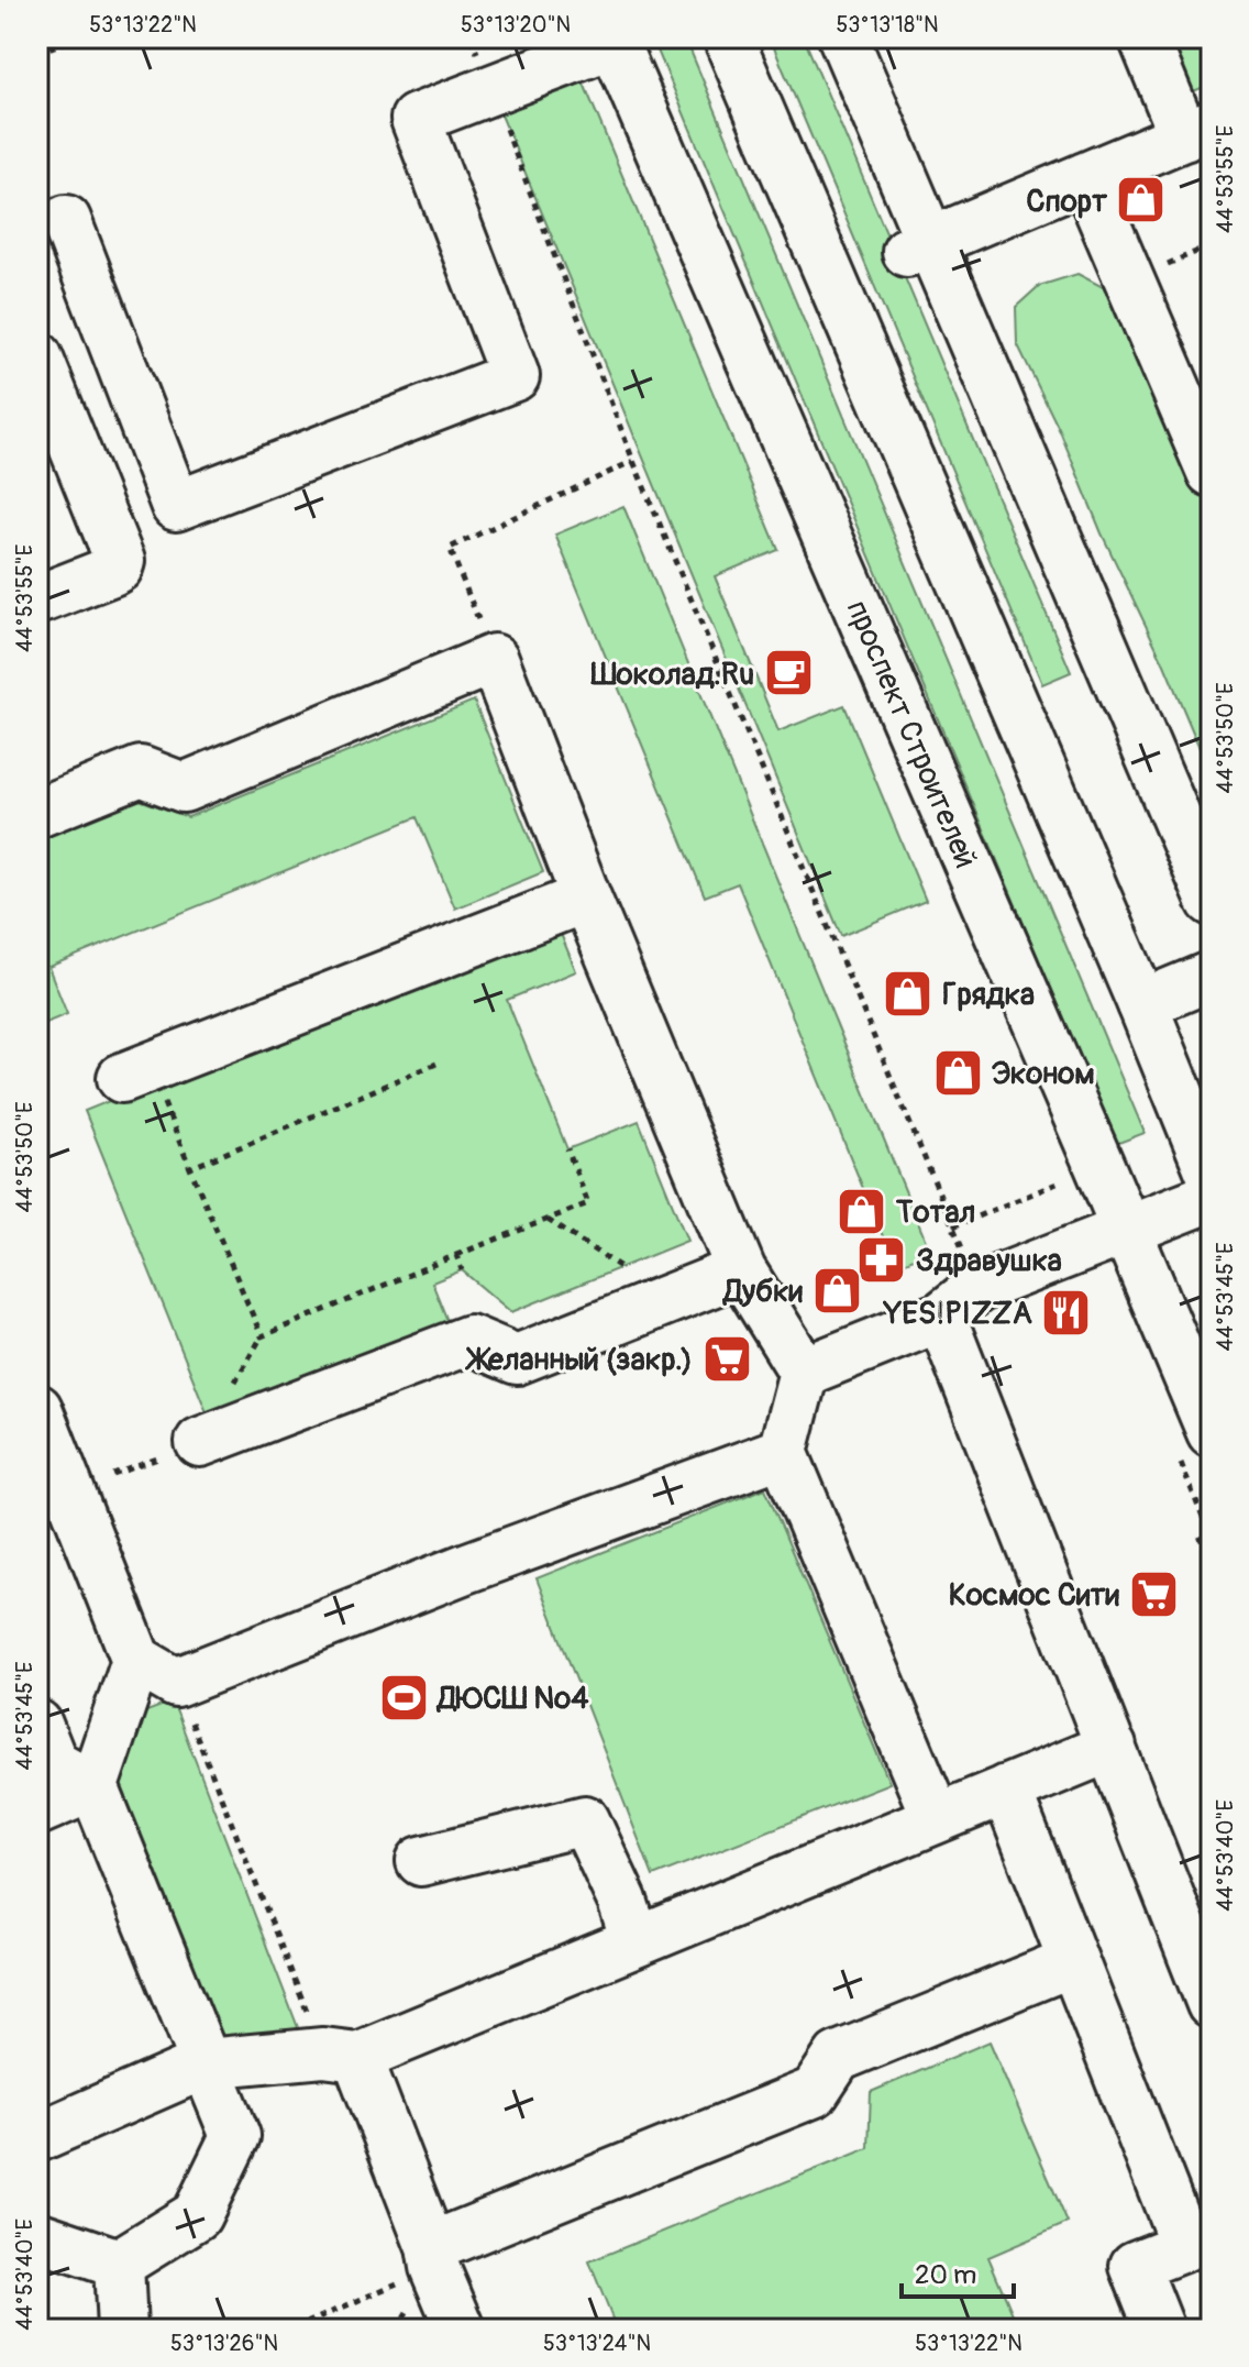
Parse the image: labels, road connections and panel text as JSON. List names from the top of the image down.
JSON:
{
  "streets": {
    "main road": ["проспект Строителей"]
  },
  "places": {
    "shop": [
      "Спорт",
      "Грядка",
      "Эконом",
      "Тотал",
      "Дубки"
    ],
    "cafe": ["Шоколад.Ru"],
    "pharmacy": ["Здравушка"],
    "restaurant": ["YES!PIZZA"],
    "supermarket": ["Желанный (закр.)", "Космос Сити"],
    "sports": ["ДЮСШ №4"]
  },
  "scale_bar": "20 m",
  "coordinates": [
    "53°13'22\"N",
    "53°13'20\"N",
    "53°13'18\"N",
    "44°53'55\"E",
    "44°53'50\"E",
    "44°53'45\"E",
    "44°53'40\"E",
    "53°13'26\"N",
    "53°13'24\"N"
  ]
}
